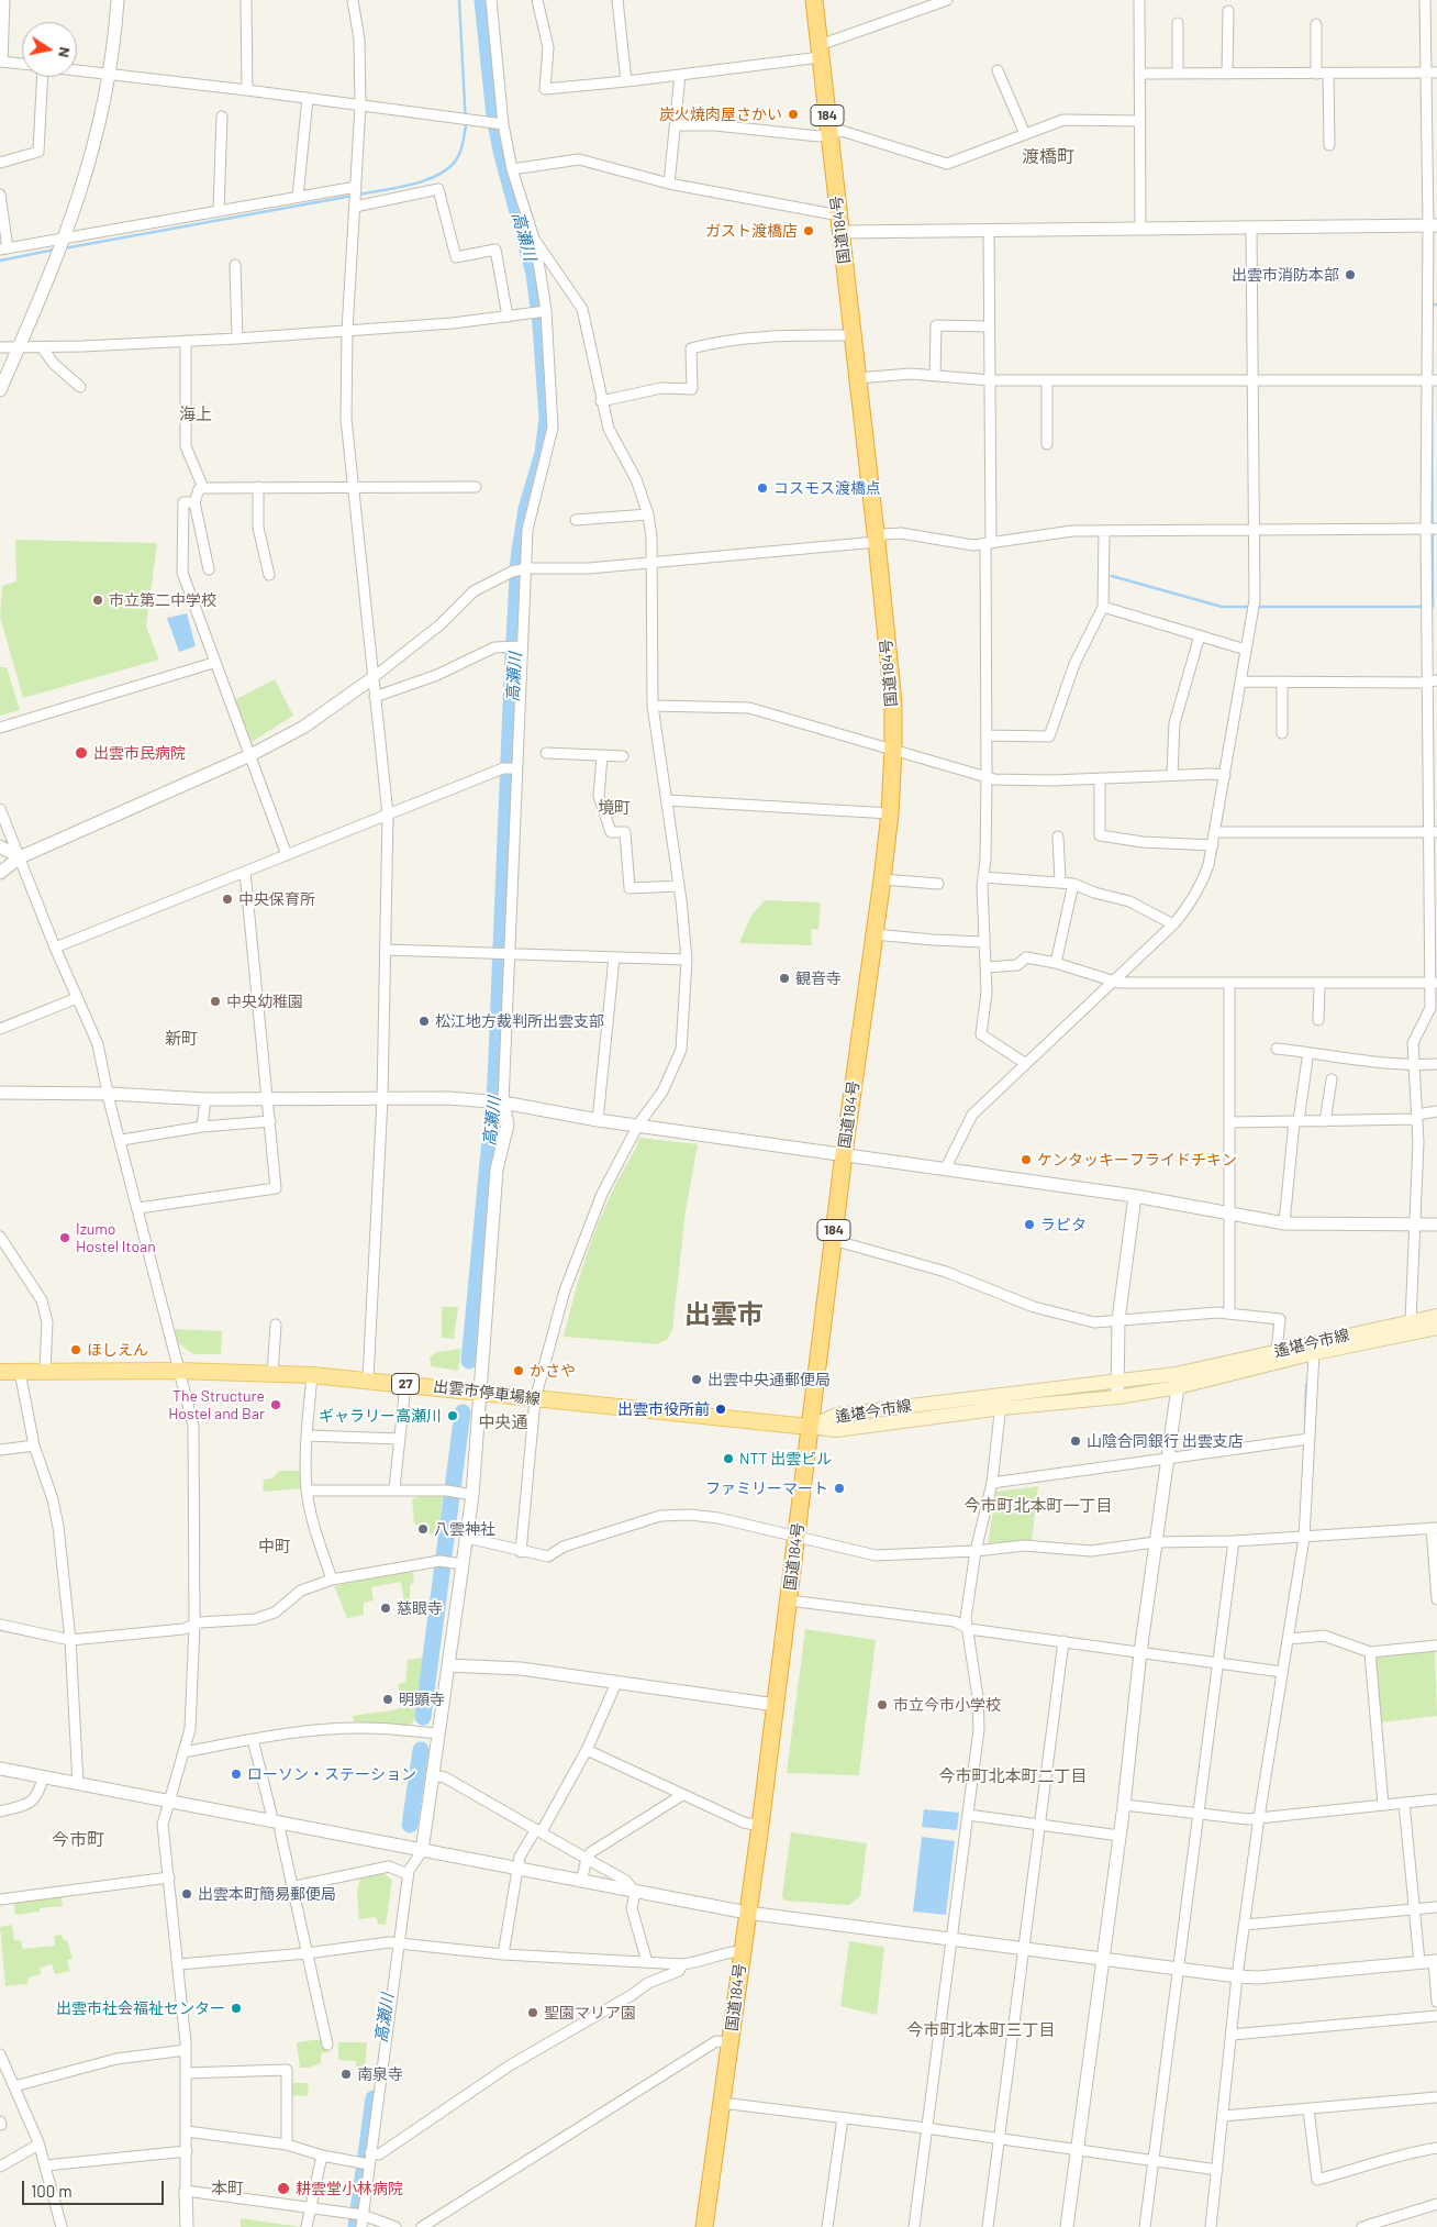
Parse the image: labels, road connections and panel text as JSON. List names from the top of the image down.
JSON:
{
  "streets": {
    "highway": ["184", "国道184号"],
    "main road": ["遙堪今市線", "27", "出雲市停車場線"]
  },
  "crossings": [
    ["国道184号", "遙堪今市線"],
    ["国道184号", "出雲市停車場線"],
    ["遙堪今市線", "出雲市停車場線"]
  ],
  "districts": [
    "渡橋町",
    "海上",
    "境町",
    "新町",
    "出雲市",
    "中央通",
    "今市町北本町一丁目",
    "中町",
    "今市町北本町二丁目",
    "今市町",
    "今市町北本町三丁目",
    "本町"
  ],
  "water": ["高瀬川"],
  "places": [
    "炭火焼肉屋さかい",
    "ガスト渡橋店",
    "出雲市消防本部",
    "コスモス渡橋点",
    "市立第二中学校",
    "出雲市民病院",
    "中央保育所",
    "観音寺",
    "中央幼稚園",
    "松江地方裁判所出雲支部",
    "ケンタッキーフライドチキン",
    "ラピタ",
    "Izumo Hostel Itoan",
    "ほしえん",
    "かさや",
    "出雲中央通郵便局",
    "The Structure Hostel and Bar",
    "出雲市役所前",
    "ギャラリー高瀬川",
    "山陰合同銀行 出雲支店",
    "NTT 出雲ビル",
    "ファミリーマート",
    "八雲神社",
    "慈眼寺",
    "明顕寺",
    "市立今市小学校",
    "ローソン・ステーション",
    "出雲本町簡易郵便局",
    "出雲市社会福祉センター",
    "聖園マリア園",
    "南泉寺",
    "耕雲堂小林病院"
  ],
  "scale_bar": "100 m",
  "north": "right"
}
